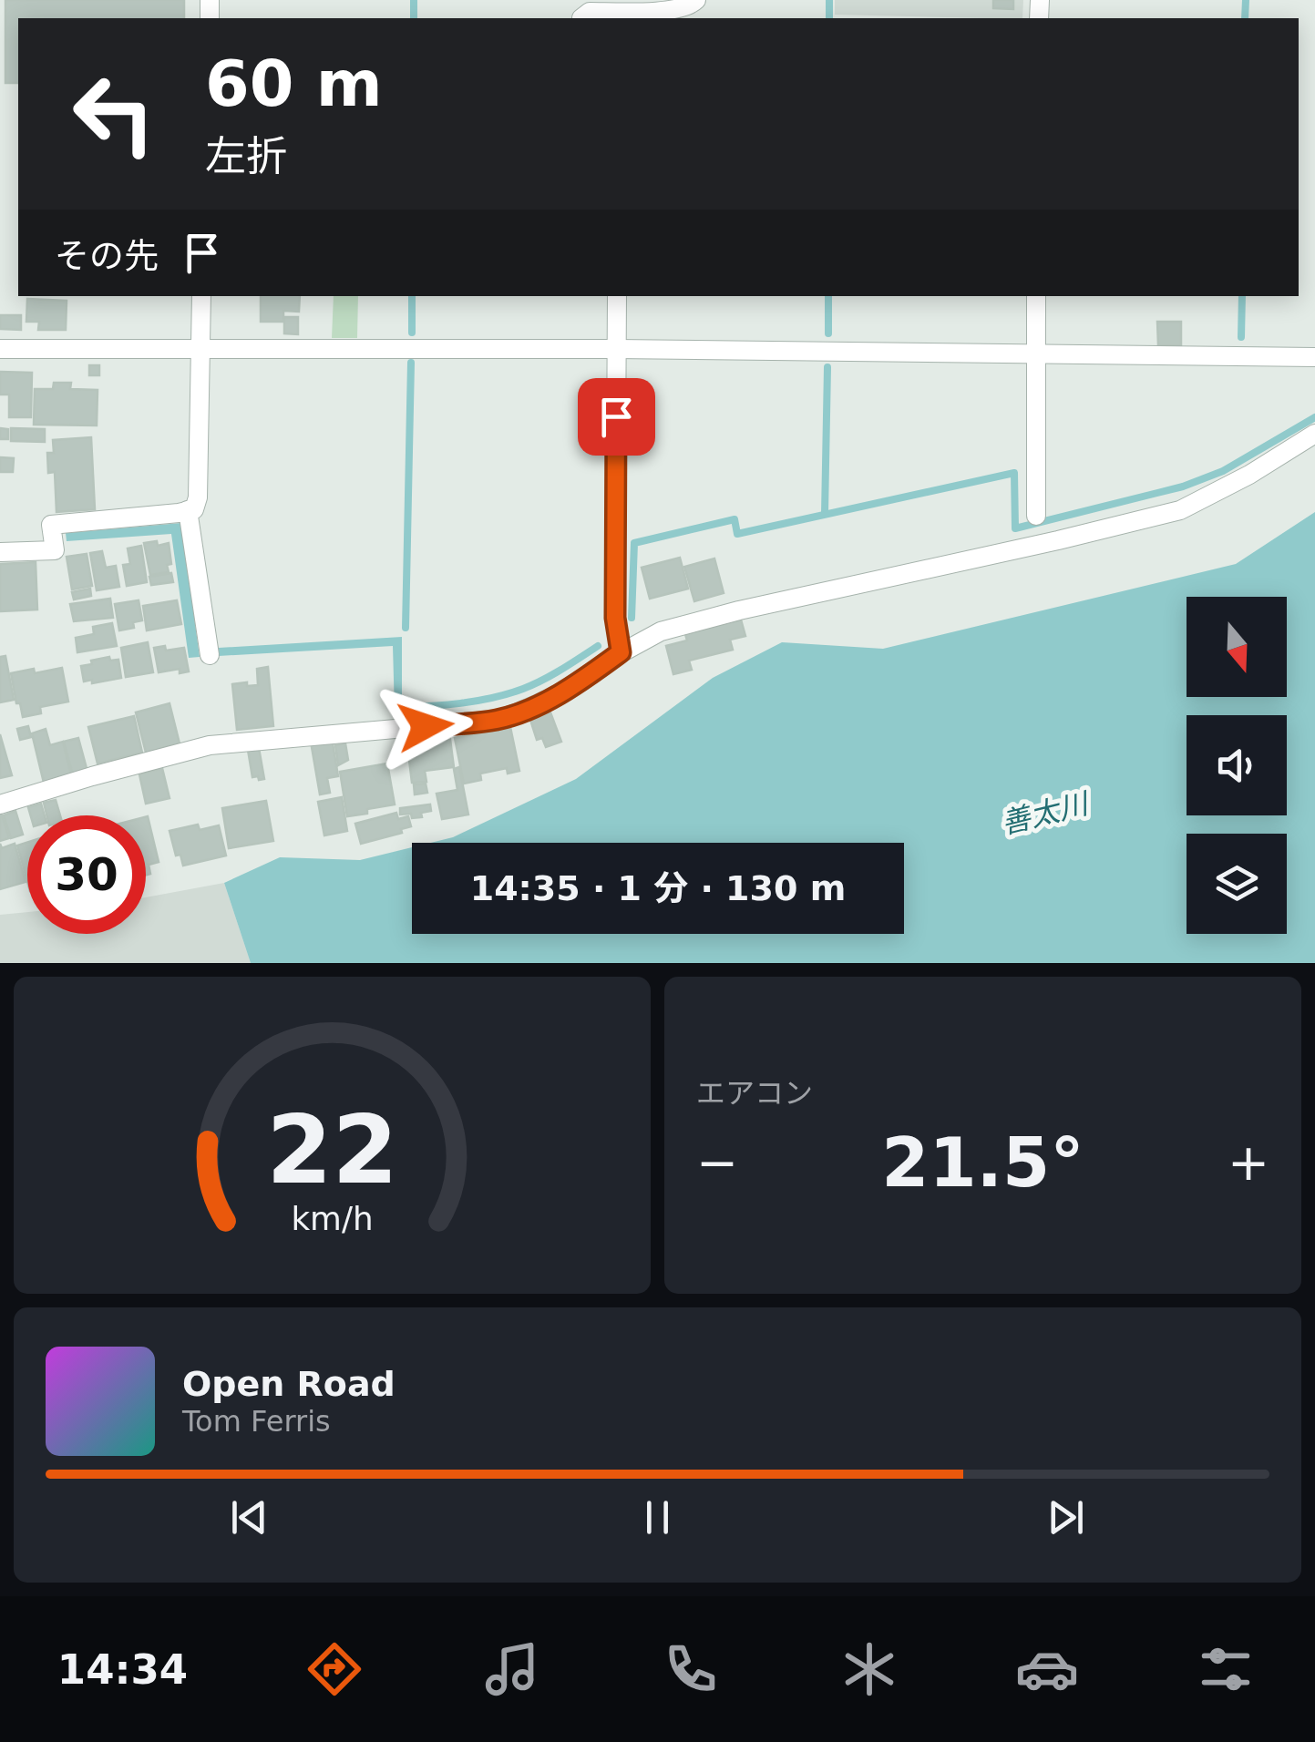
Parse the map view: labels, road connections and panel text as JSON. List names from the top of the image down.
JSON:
{
  "water": ["善太川"],
  "north": "bottom",
  "page": {
    "turn": ["60 m", "左折"],
    "then": "その先",
    "limit": "30",
    "trip": "14:35 · 1 分 · 130 m",
    "tile": "エアコン",
    "heat": ["−", "21.5°", "+"],
    "song": ["Open Road", "Tom Ferris"],
    "tabs": "14:34",
    "gauge": ["22", "km/h"]
  }
}
